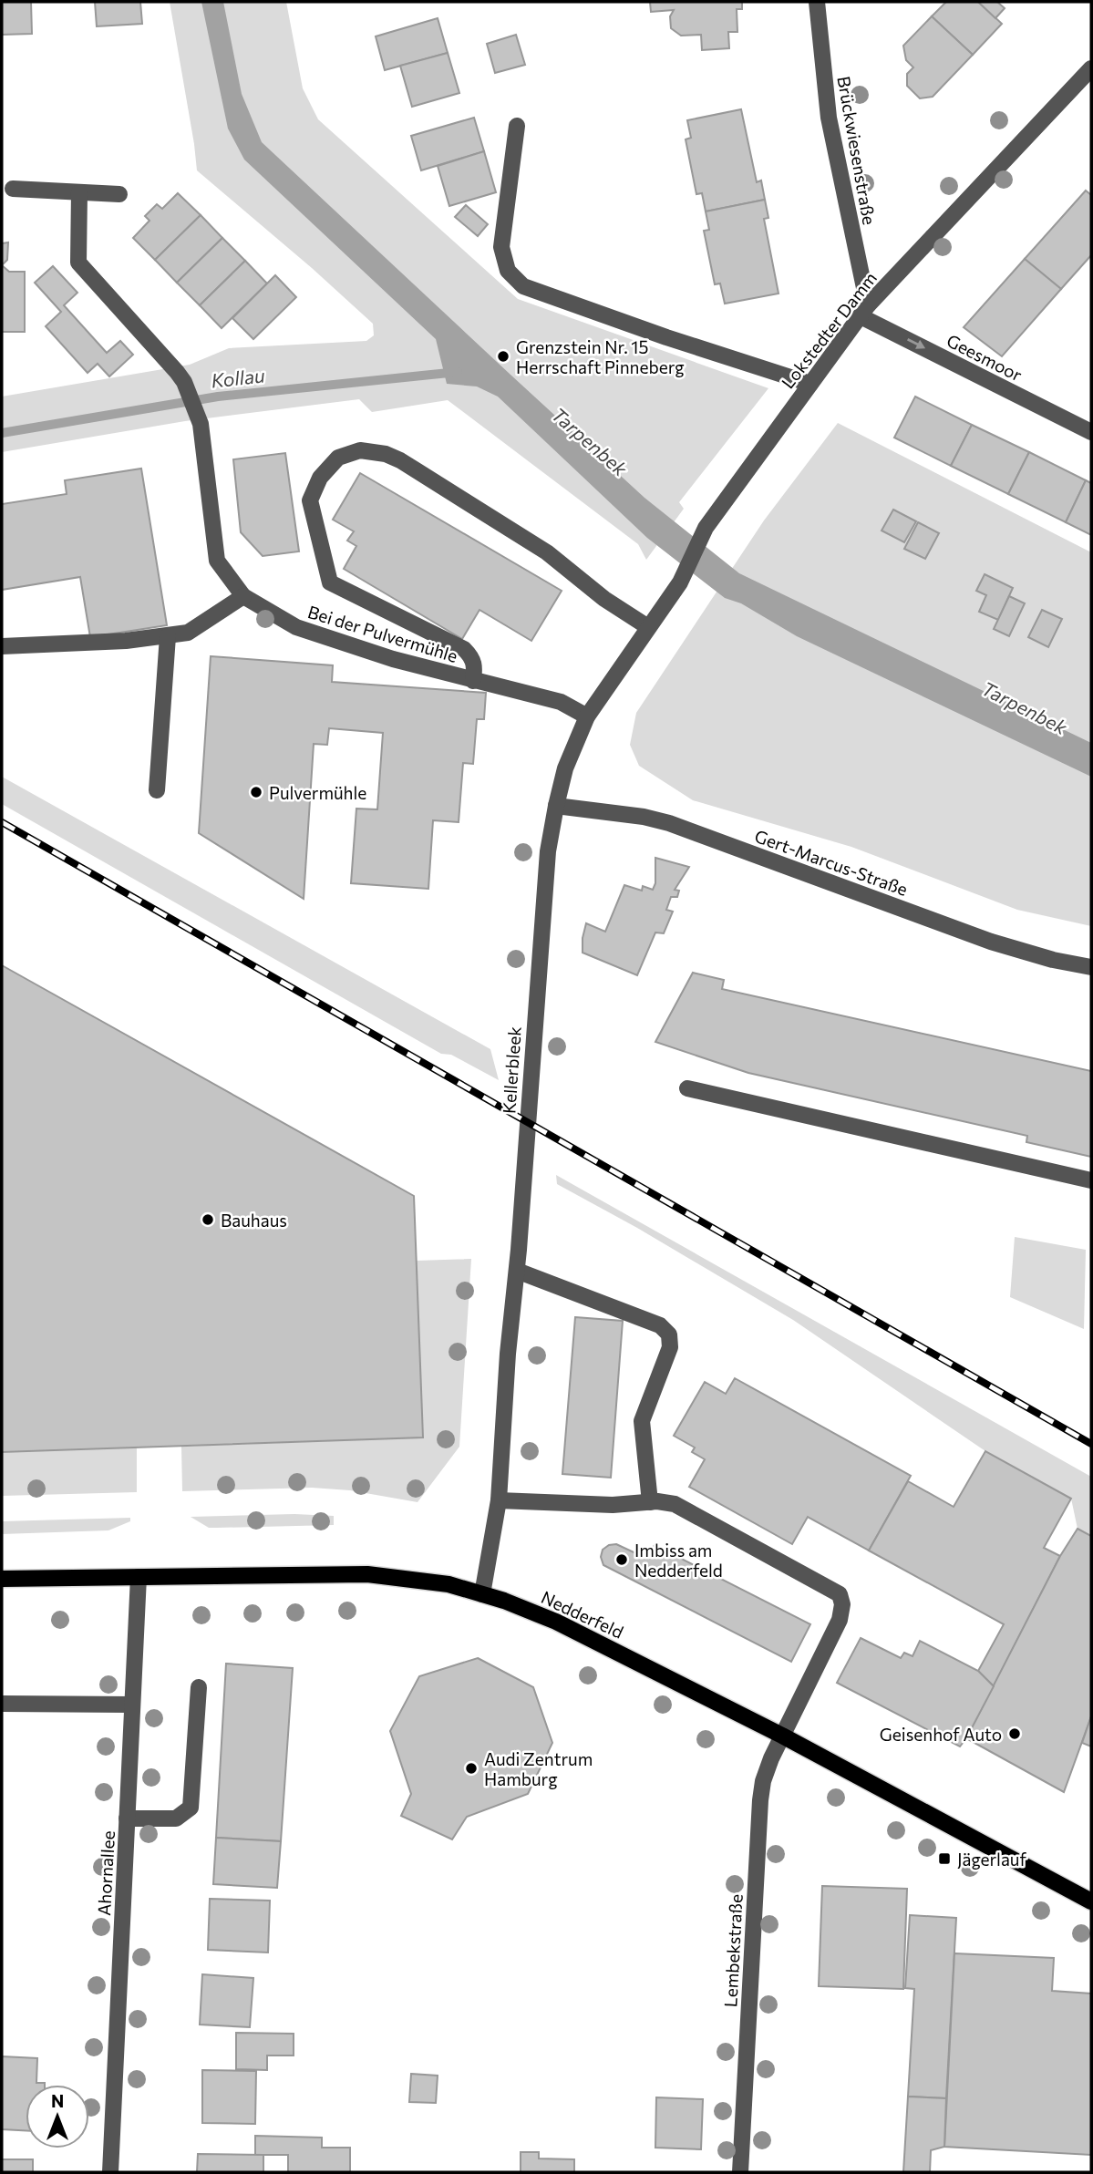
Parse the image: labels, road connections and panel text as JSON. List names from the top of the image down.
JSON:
{
  "streets": {
    "main road": ["Nedderfeld"],
    "street": [
      "Brückwiesenstraße",
      "Lokstedter Damm",
      "Geesmoor",
      "Bei der Pulvermühle",
      "Gert-Marcus-Straße",
      "Kellerbleek",
      "Ahornallee",
      "Lembekstraße"
    ]
  },
  "crossings": [
    ["Brückwiesenstraße", "Lokstedter Damm"],
    ["Brückwiesenstraße", "Geesmoor"],
    ["Lokstedter Damm", "Geesmoor"],
    ["Lokstedter Damm", "Kellerbleek"],
    ["Bei der Pulvermühle", "Kellerbleek"],
    ["Gert-Marcus-Straße", "Kellerbleek"],
    ["Kellerbleek", "Nedderfeld"],
    ["Nedderfeld", "Ahornallee"],
    ["Nedderfeld", "Lembekstraße"]
  ],
  "one_way": ["Geesmoor"],
  "water": ["Kollau", "Tarpenbek"],
  "places": {
    "other": [
      "Grenzstein Nr. 15 Herrschaft Pinneberg",
      "Pulvermühle",
      "Bauhaus",
      "Imbiss am Nedderfeld",
      "Geisenhof Auto",
      "Audi Zentrum Hamburg"
    ],
    "transit": ["Jägerlauf"]
  },
  "north": "top"
}
